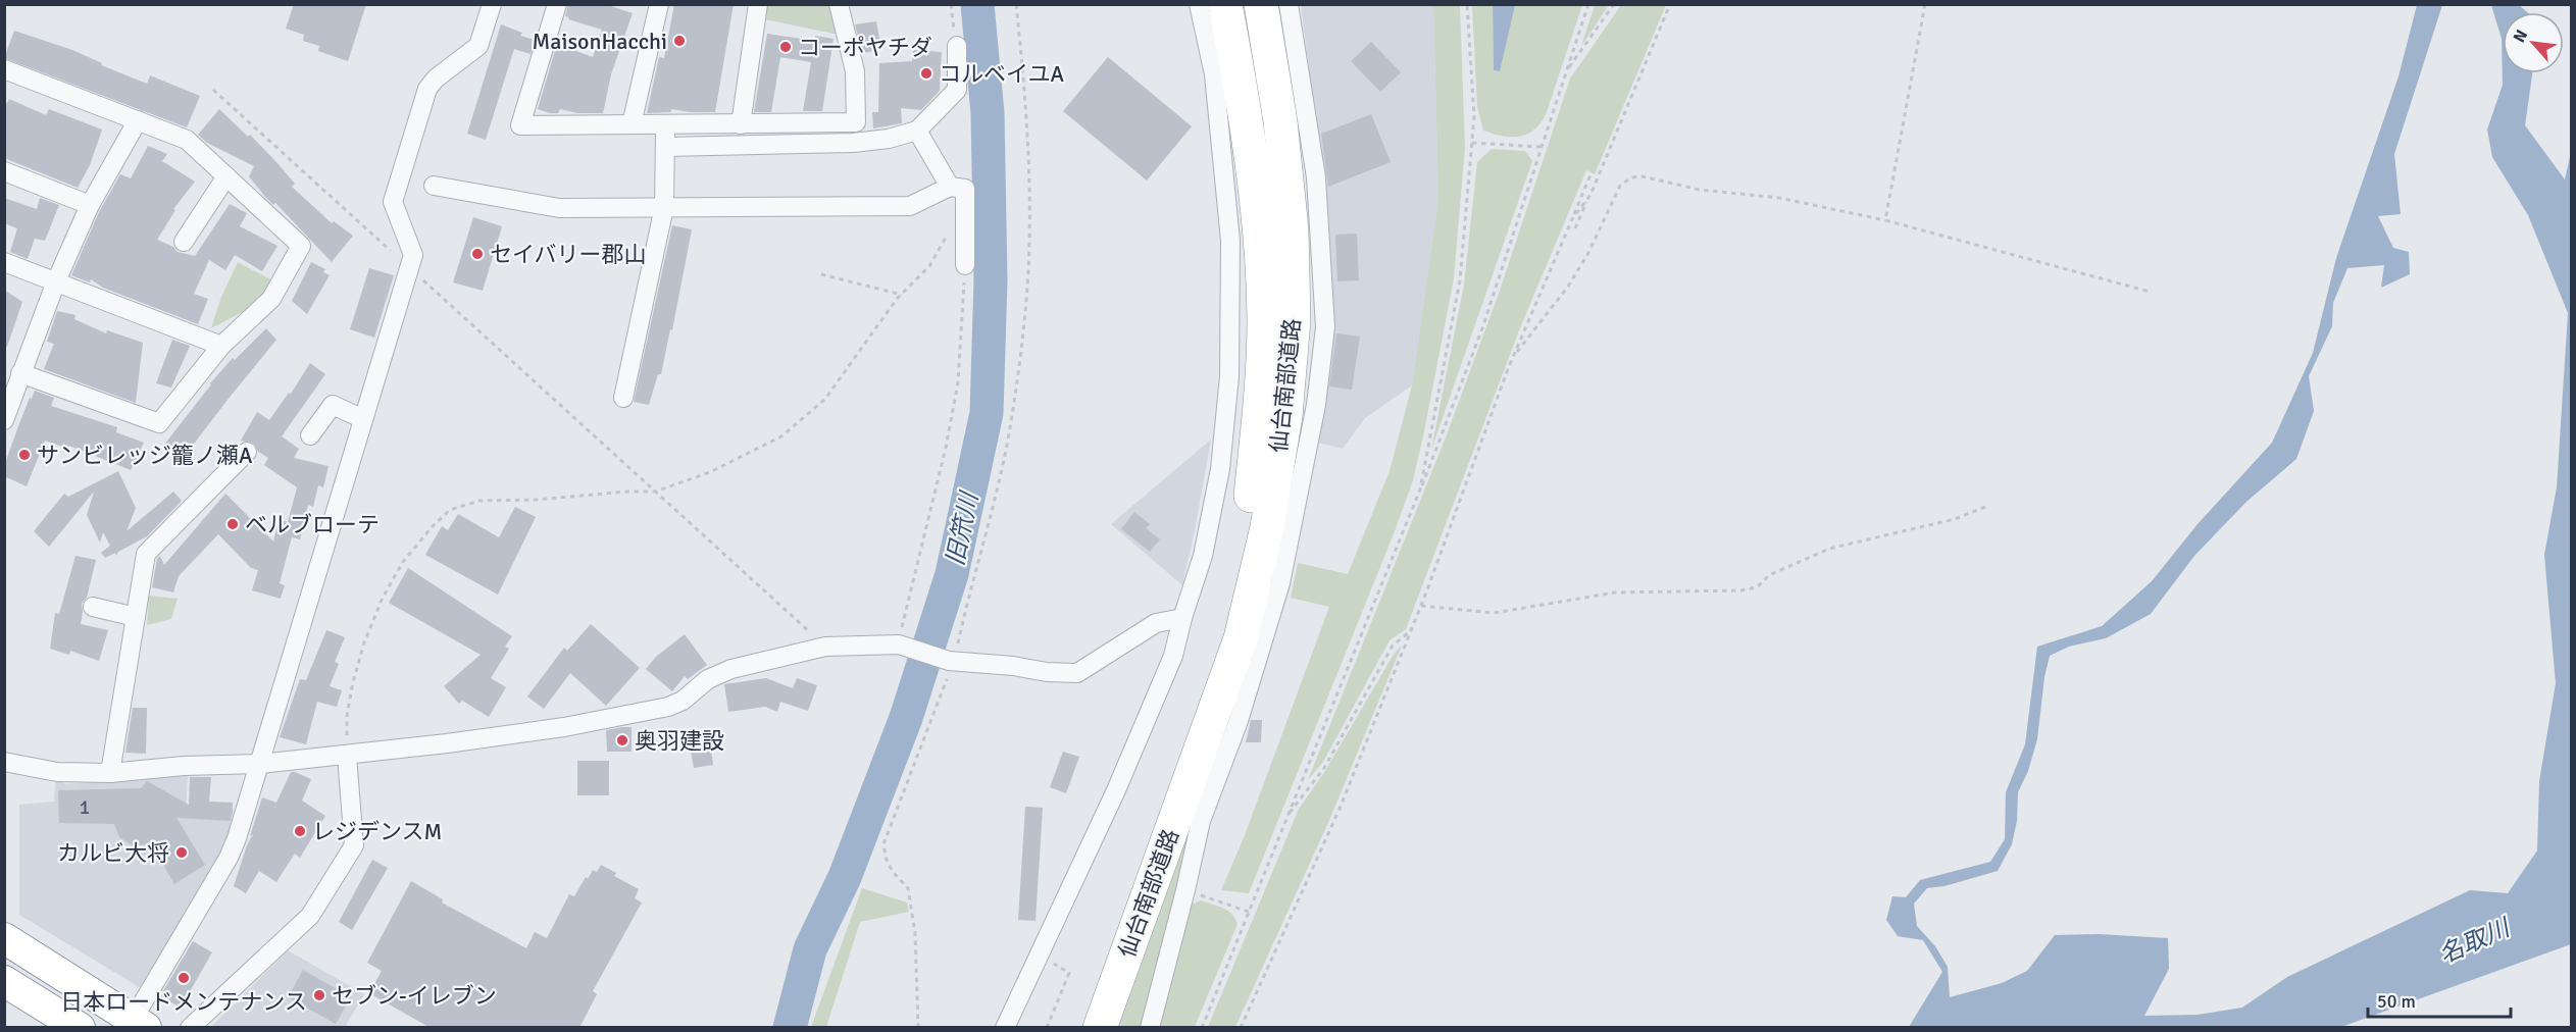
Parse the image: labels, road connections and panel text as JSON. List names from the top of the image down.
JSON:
{
  "streets": {
    "highway": ["仙台南部道路"]
  },
  "water": ["旧笊川", "名取川"],
  "places": [
    "MaisonHacchi",
    "コーポヤチダ",
    "コルベイユA",
    "セイバリー郡山",
    "サンビレッジ籠ノ瀬A",
    "ベルブローテ",
    "奥羽建設",
    "レジデンスM",
    "カルビ大将",
    "日本ロードメンテナンス",
    "セブン-イレブン"
  ],
  "house_numbers": ["1"],
  "scale_bar": "50 m",
  "north": "top left"
}
